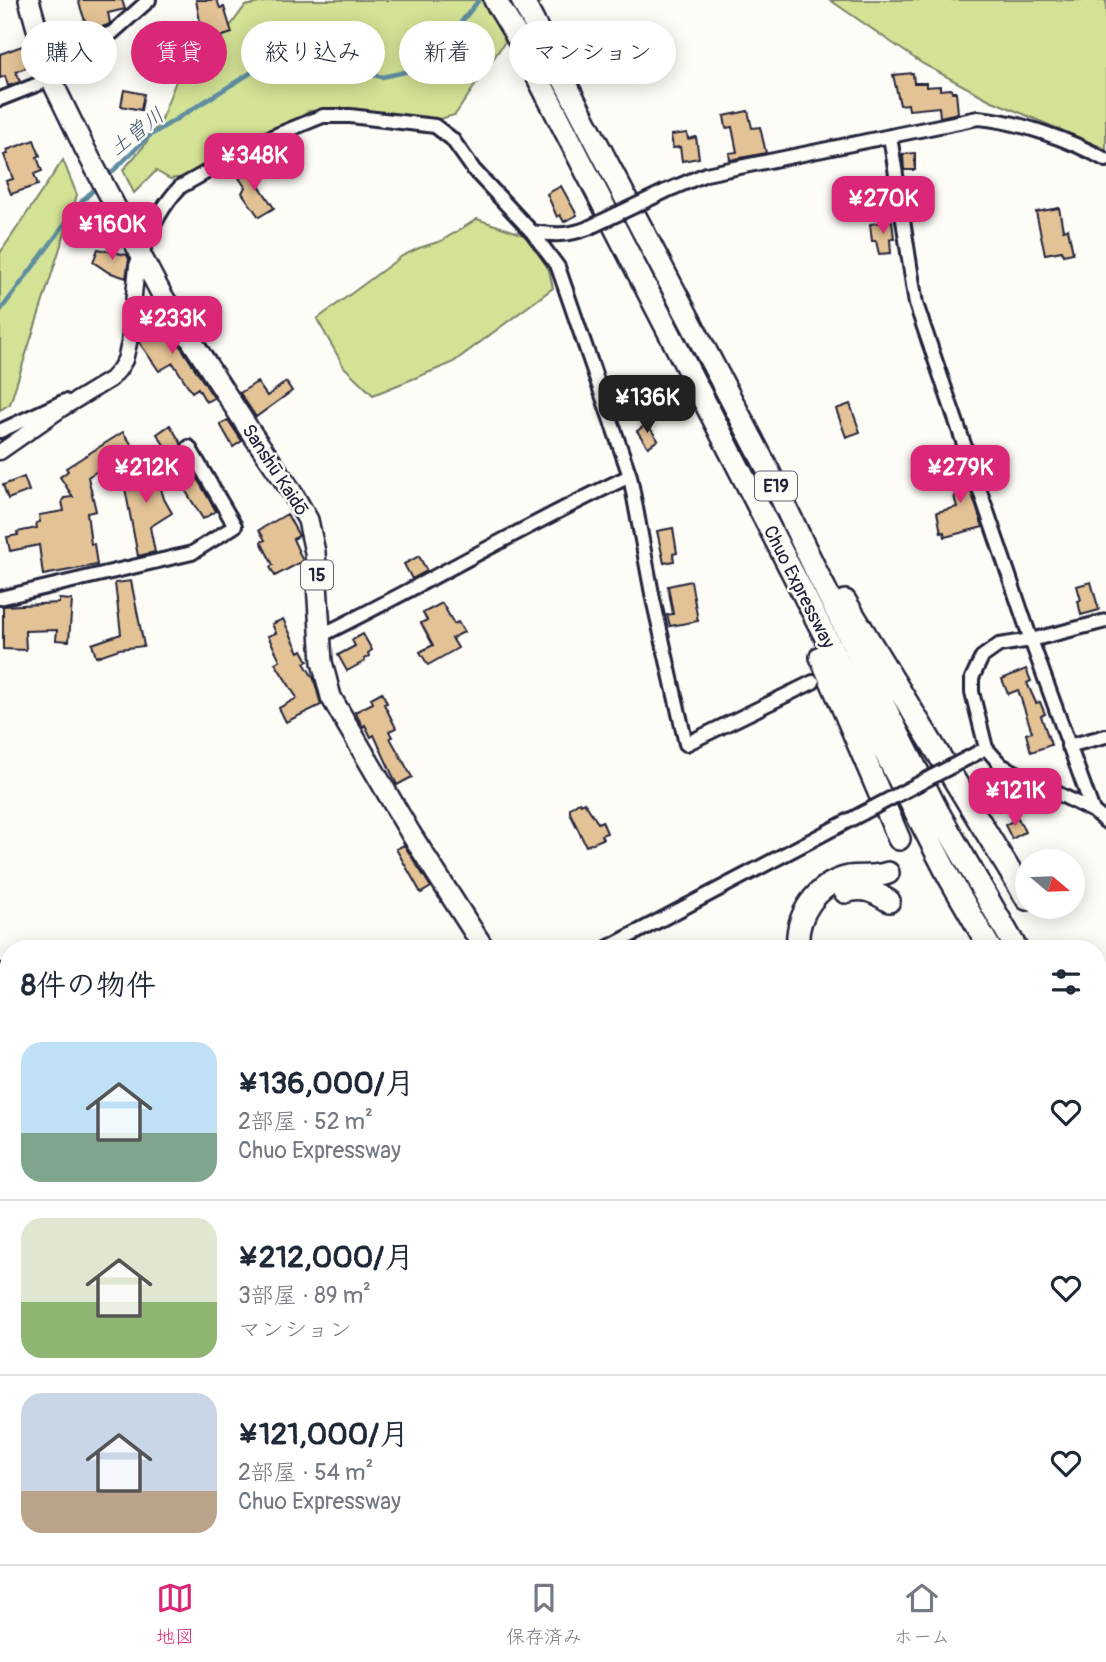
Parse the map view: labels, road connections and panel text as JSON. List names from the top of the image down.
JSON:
{
  "streets": {
    "highway": ["E19", "Chuo Expressway"],
    "main road": ["Sanshū Kaidō", "15"]
  },
  "water": ["土曽川"],
  "north": "right",
  "page": {
    "chip": [
      "購入",
      "賃貸",
      "絞り込み",
      "新着",
      "マンション"
    ],
    "price": [
      "¥348K",
      "¥270K",
      "¥160K",
      "¥233K",
      "¥136K",
      "¥212K",
      "¥279K",
      "¥121K"
    ],
    "heading": "8件の物件",
    "list": [
      {
        "name": "¥136,000/月",
        "note": "2部屋 · 52 m² · Chuo Expressway"
      },
      {
        "name": "¥212,000/月",
        "note": "3部屋 · 89 m² · マンション"
      },
      {
        "name": "¥121,000/月",
        "note": "2部屋 · 54 m² · Chuo Expressway"
      }
    ],
    "tabs": ["地図", "保存済み", "ホーム"]
  }
}
